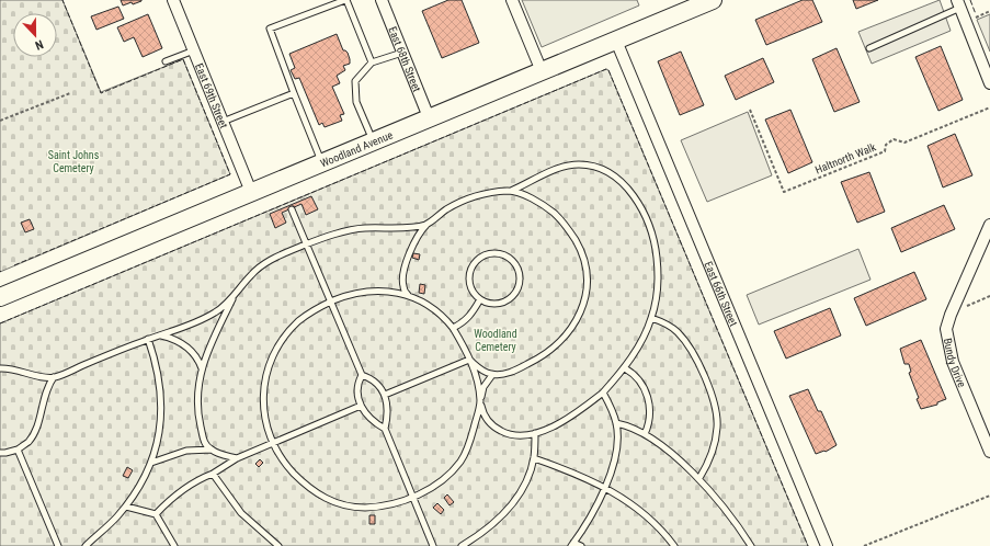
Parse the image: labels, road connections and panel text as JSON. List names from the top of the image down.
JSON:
{
  "streets": {
    "main road": ["Woodland Avenue"],
    "street": [
      "East 68th Street",
      "East 69th Street",
      "East 66th Street",
      "Bundy Drive"
    ],
    "path": ["Haltnorth Walk"]
  },
  "crossings": [
    ["East 68th Street", "Woodland Avenue"],
    ["East 69th Street", "Woodland Avenue"],
    ["Woodland Avenue", "East 66th Street"]
  ],
  "parks": ["Saint Johns Cemetery", "Woodland Cemetery"],
  "north": "bottom"
}
